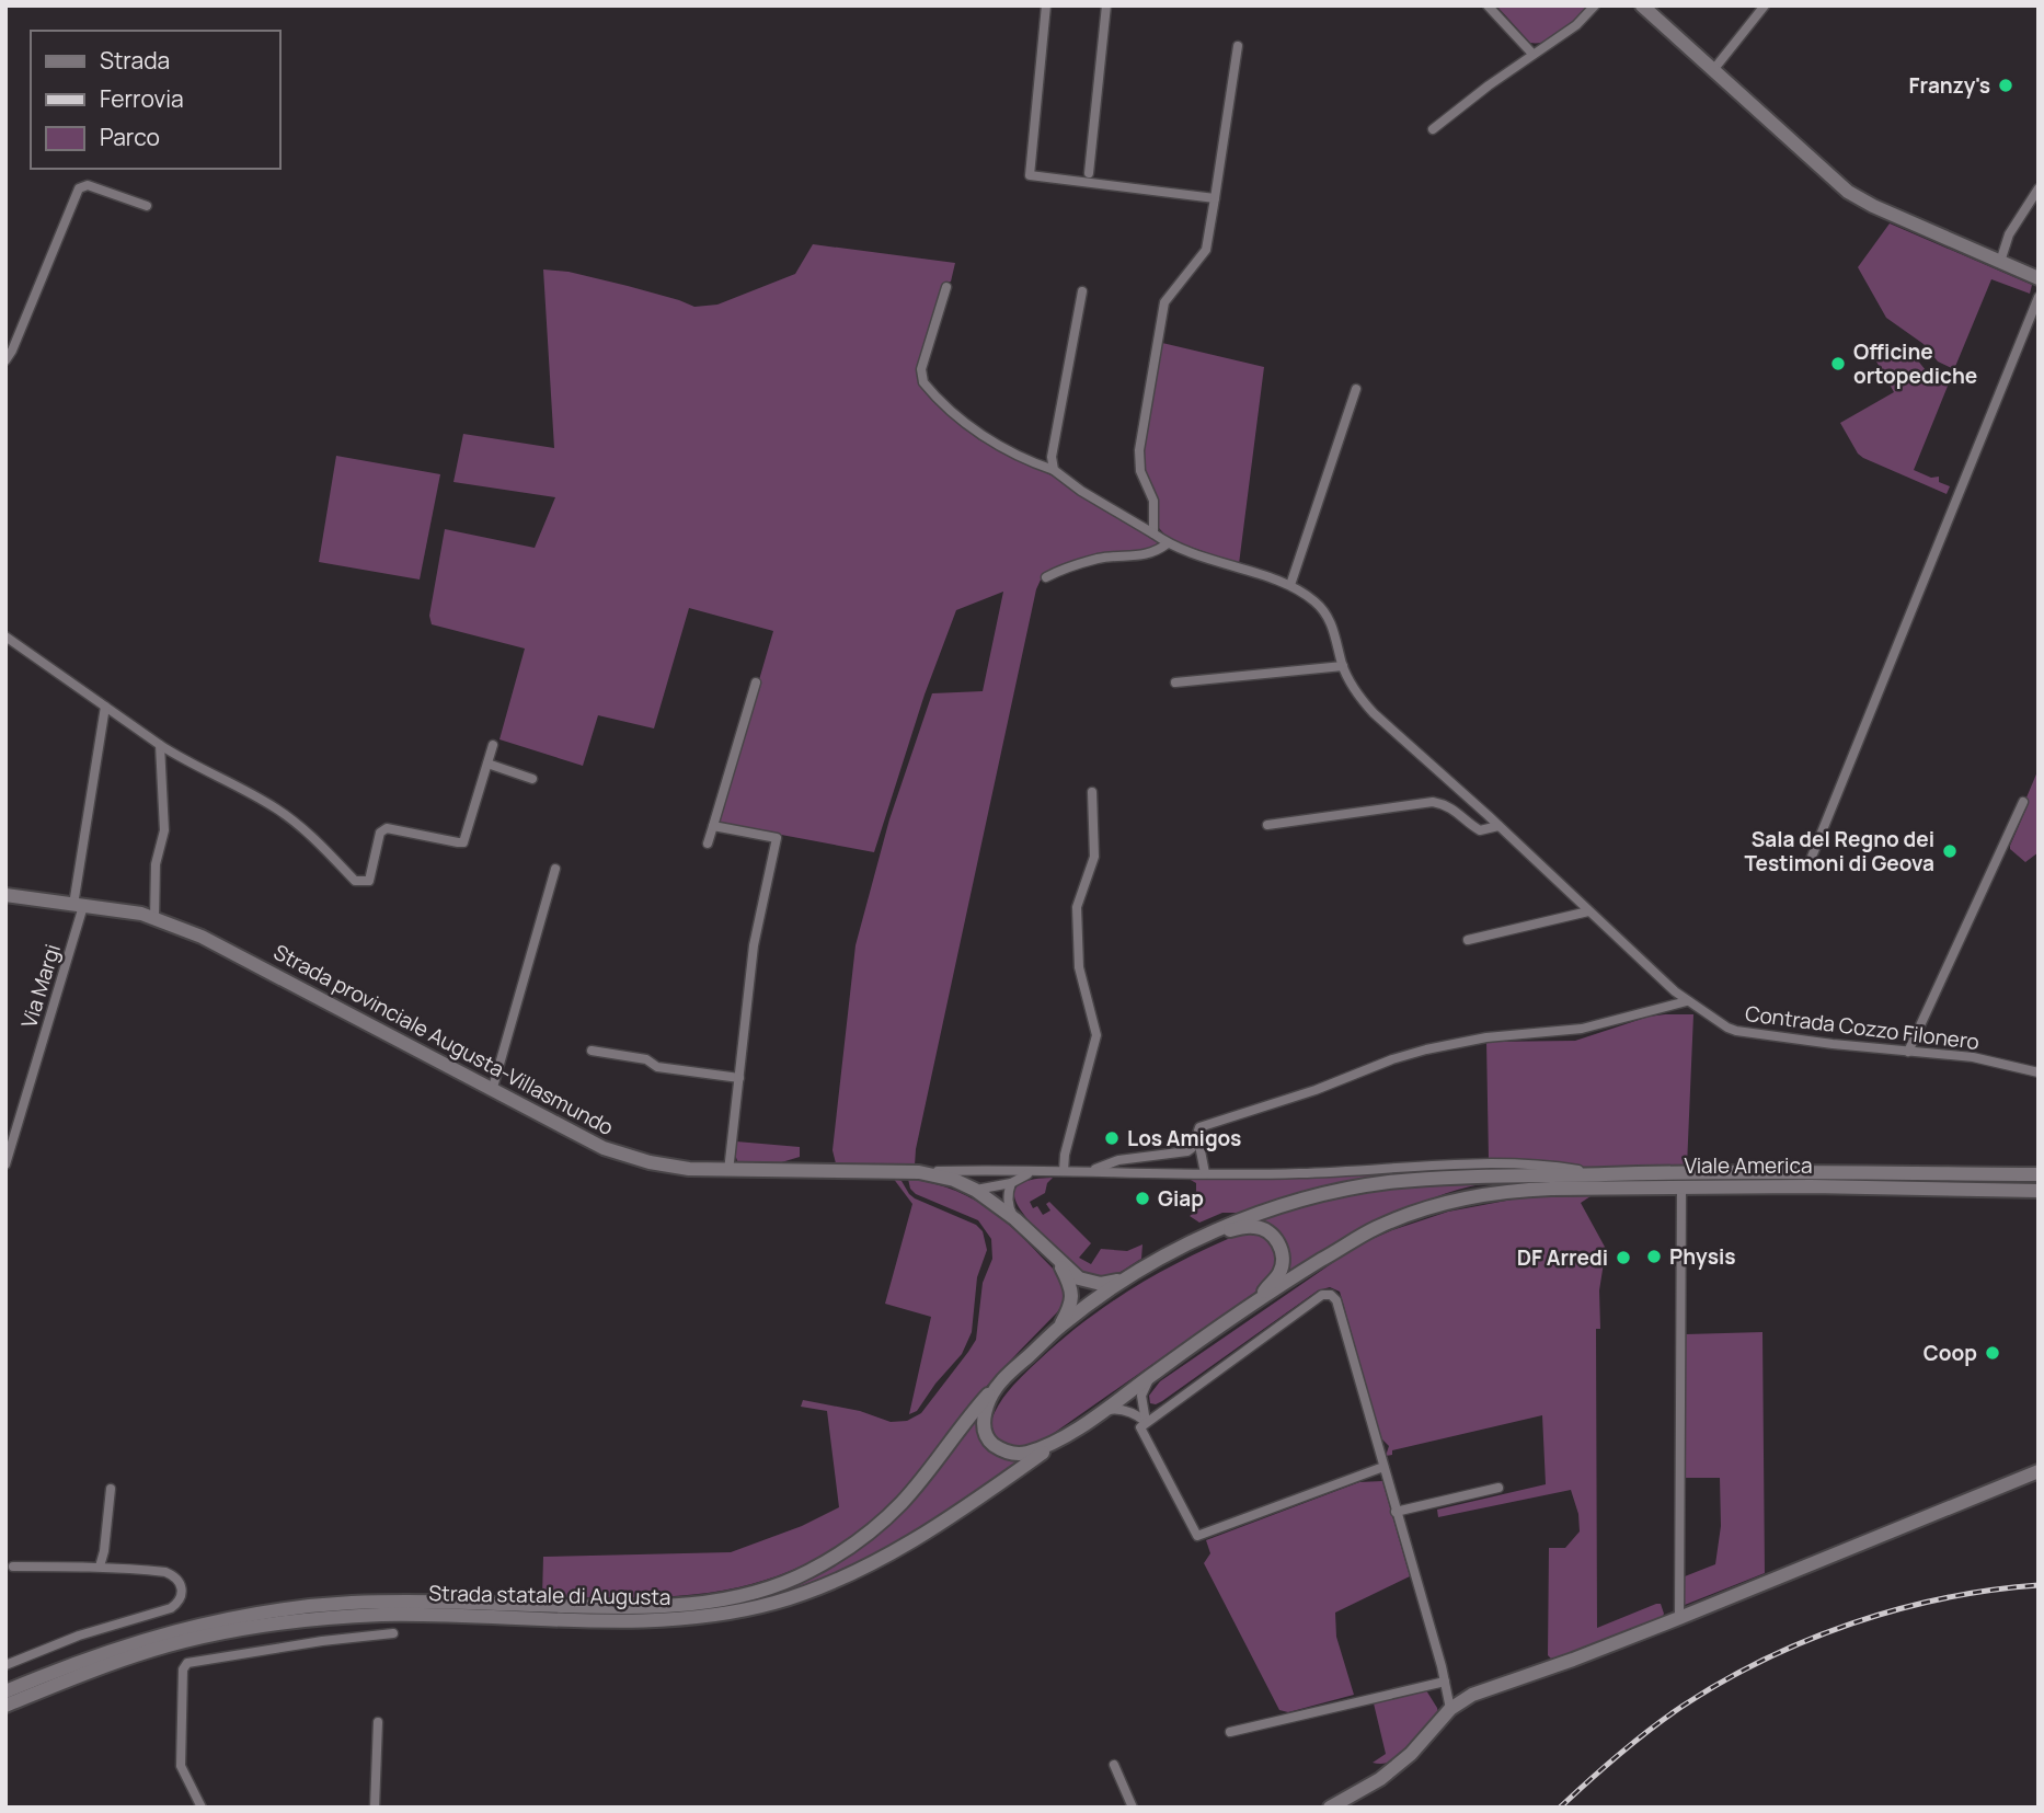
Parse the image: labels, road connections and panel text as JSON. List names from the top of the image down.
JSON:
{
  "streets": {
    "main road": ["Strada provinciale Augusta-Villasmundo", "Viale America", "Strada statale di Augusta"],
    "street": ["Via Margi", "Contrada Cozzo Filonero"]
  },
  "crossings": [
    ["Via Margi", "Strada provinciale Augusta-Villasmundo"],
    ["Viale America", "Strada statale di Augusta"]
  ],
  "places": [
    "Franzy's",
    "Officine ortopediche",
    "Sala del Regno dei Testimoni di Geova",
    "Los Amigos",
    "Giap",
    "Physis",
    "DF Arredi",
    "Coop"
  ],
  "legend": ["Strada", "Ferrovia", "Parco"]
}
